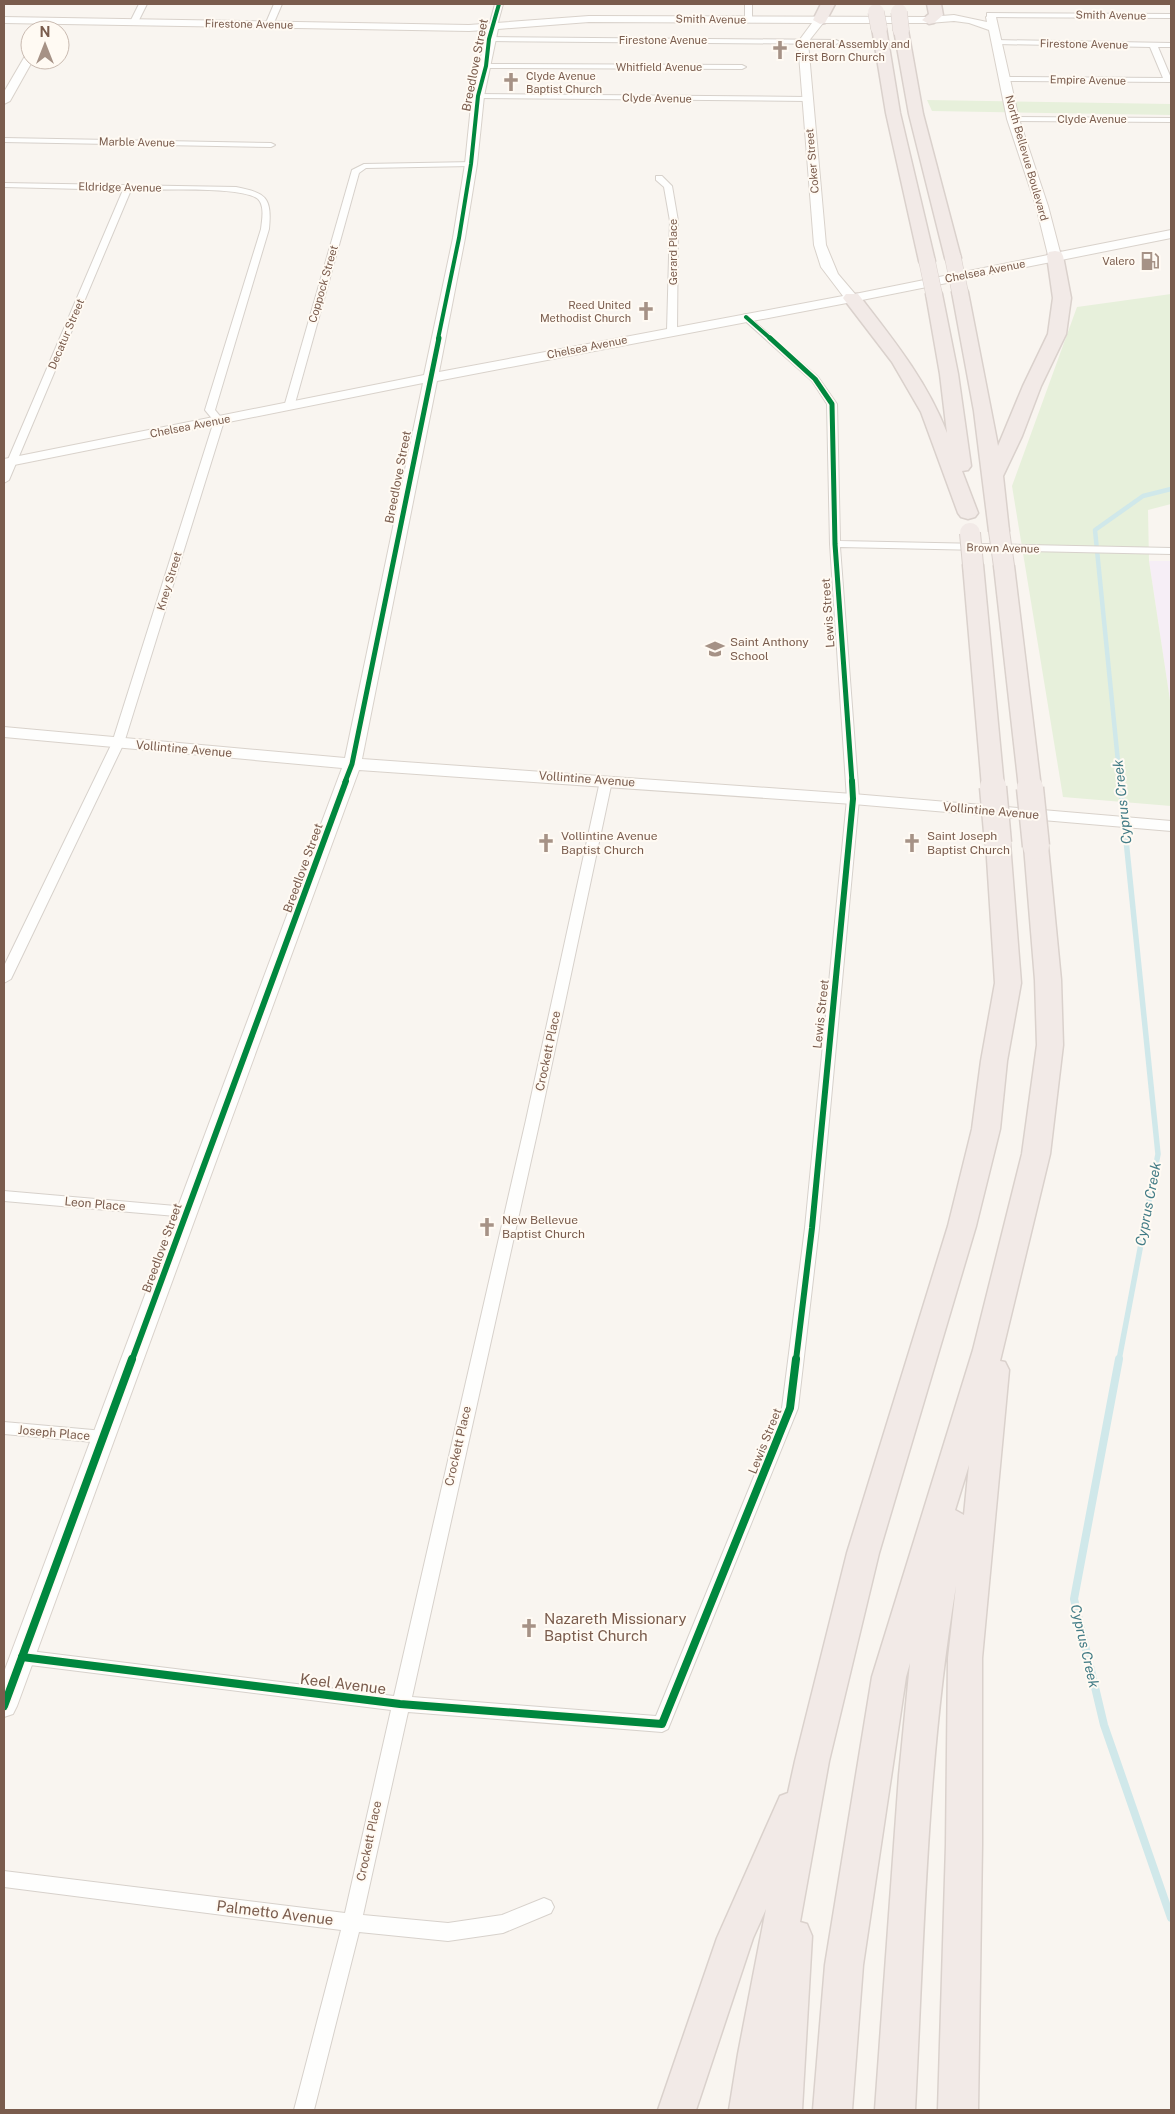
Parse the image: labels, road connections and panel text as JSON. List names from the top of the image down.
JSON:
{
  "streets": {
    "main road": [
      "Smith Avenue",
      "Firestone Avenue",
      "Breedlove Street",
      "North Bellevue Boulevard",
      "Coker Street",
      "Chelsea Avenue",
      "Vollintine Avenue"
    ],
    "street": [
      "Whitfield Avenue",
      "Empire Avenue",
      "Clyde Avenue",
      "Marble Avenue",
      "Eldridge Avenue",
      "Gerard Place",
      "Coppock Street",
      "Decatur Street",
      "Brown Avenue",
      "Kney Street",
      "Lewis Street",
      "Crockett Place",
      "Leon Place",
      "Joseph Place",
      "Keel Avenue",
      "Palmetto Avenue"
    ]
  },
  "crossings": [
    ["Smith Avenue", "Firestone Avenue"],
    ["Smith Avenue", "Breedlove Street"],
    ["Smith Avenue", "North Bellevue Boulevard"],
    ["Firestone Avenue", "Breedlove Street"],
    ["Firestone Avenue", "North Bellevue Boulevard"],
    ["Firestone Avenue", "Coker Street"],
    ["Breedlove Street", "Whitfield Avenue"],
    ["Breedlove Street", "Clyde Avenue"],
    ["Breedlove Street", "Chelsea Avenue"],
    ["Breedlove Street", "Coppock Street"],
    ["Breedlove Street", "Vollintine Avenue"],
    ["Breedlove Street", "Leon Place"],
    ["Breedlove Street", "Joseph Place"],
    ["Breedlove Street", "Keel Avenue"],
    ["Empire Avenue", "North Bellevue Boulevard"],
    ["Clyde Avenue", "North Bellevue Boulevard"],
    ["Clyde Avenue", "Coker Street"],
    ["North Bellevue Boulevard", "Chelsea Avenue"],
    ["Coker Street", "Chelsea Avenue"],
    ["Eldridge Avenue", "Chelsea Avenue"],
    ["Eldridge Avenue", "Decatur Street"],
    ["Eldridge Avenue", "Kney Street"],
    ["Gerard Place", "Chelsea Avenue"],
    ["Chelsea Avenue", "Coppock Street"],
    ["Chelsea Avenue", "Decatur Street"],
    ["Chelsea Avenue", "Kney Street"],
    ["Chelsea Avenue", "Lewis Street"],
    ["Brown Avenue", "Lewis Street"],
    ["Kney Street", "Vollintine Avenue"],
    ["Lewis Street", "Vollintine Avenue"],
    ["Lewis Street", "Keel Avenue"],
    ["Vollintine Avenue", "Crockett Place"],
    ["Crockett Place", "Keel Avenue"],
    ["Crockett Place", "Palmetto Avenue"]
  ],
  "water": ["Cyprus Creek"],
  "places": {
    "church": [
      "General Assembly and First Born Church",
      "Clyde Avenue Baptist Church",
      "Reed United Methodist Church",
      "Vollintine Avenue Baptist Church",
      "Saint Joseph Baptist Church",
      "New Bellevue Baptist Church",
      "Nazareth Missionary Baptist Church"
    ],
    "fuel station": ["Valero"],
    "school or university": ["Saint Anthony School"]
  },
  "north": "top"
}
